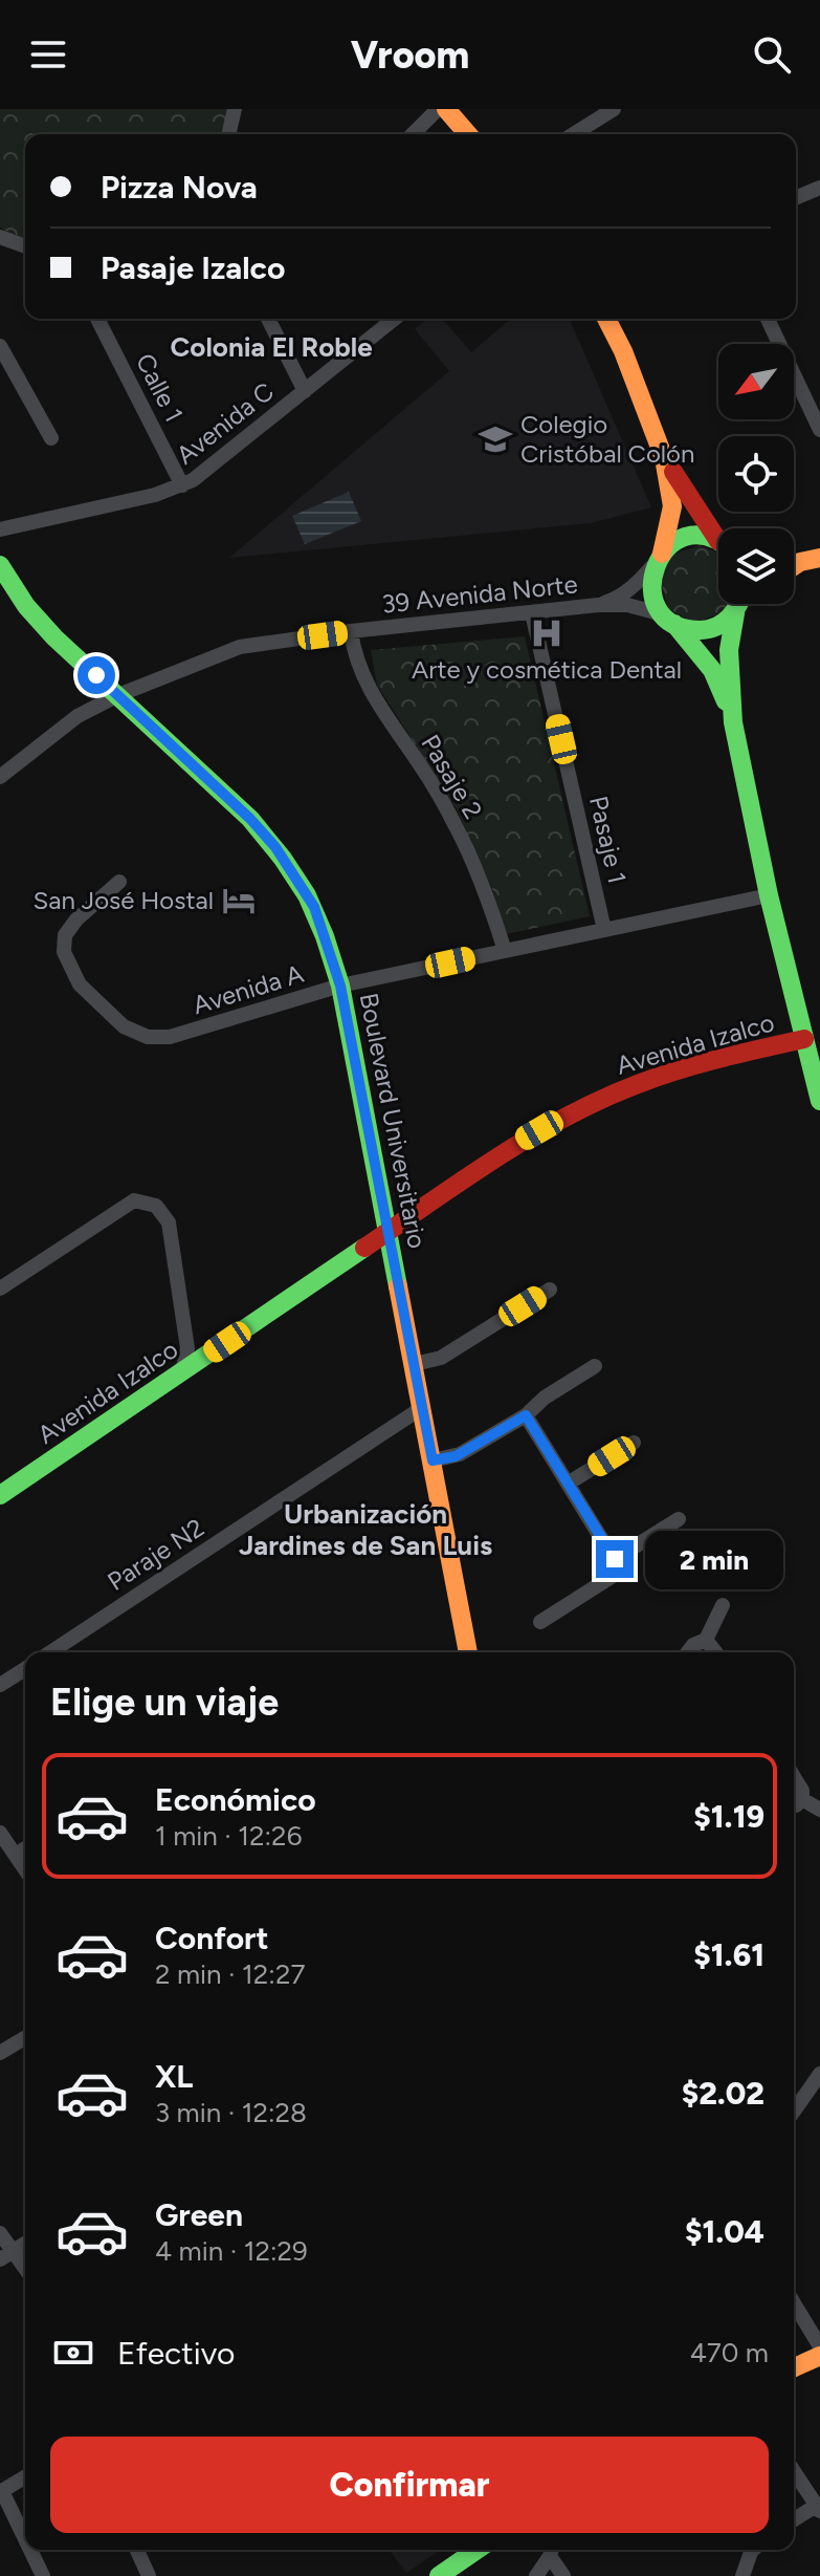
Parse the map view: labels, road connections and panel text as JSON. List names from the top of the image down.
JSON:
{
  "streets": {
    "street": [
      "Calle 1",
      "Avenida C",
      "39 Avenida Norte",
      "Pasaje 2",
      "Pasaje 1",
      "Avenida A",
      "Avenida Izalco",
      "Boulevard Universitario",
      "Paraje N2"
    ]
  },
  "crossings": [
    ["Calle 1", "Avenida C"],
    ["39 Avenida Norte", "Pasaje 2"],
    ["39 Avenida Norte", "Pasaje 1"],
    ["39 Avenida Norte", "Boulevard Universitario"],
    ["Pasaje 2", "Avenida A"],
    ["Pasaje 1", "Avenida A"],
    ["Avenida A", "Boulevard Universitario"],
    ["Avenida Izalco", "Boulevard Universitario"],
    ["Boulevard Universitario", "Paraje N2"]
  ],
  "districts": ["Colonia El Roble", "Urbanización Jardines de San Luis"],
  "places": {
    "school or university": ["Colegio Cristóbal Colón"],
    "hospital": ["Arte y cosmética Dental"],
    "hotel": ["San José Hostal"]
  },
  "north": "bottom left",
  "page": {
    "header": "Vroom",
    "banner": ["Pizza Nova", "Pasaje Izalco"],
    "bubble": "2 min",
    "heading": "Elige un viaje",
    "list": [
      {
        "name": "Económico",
        "note": "1 min · 12:26",
        "value": "$1.19"
      },
      {
        "name": "Confort",
        "note": "2 min · 12:27",
        "value": "$1.61"
      },
      {
        "name": "XL",
        "note": "3 min · 12:28",
        "value": "$2.02"
      },
      {
        "name": "Green",
        "note": "4 min · 12:29",
        "value": "$1.04"
      }
    ],
    "pay": ["Efectivo", "470 m"],
    "buttons": "Confirmar"
  }
}
